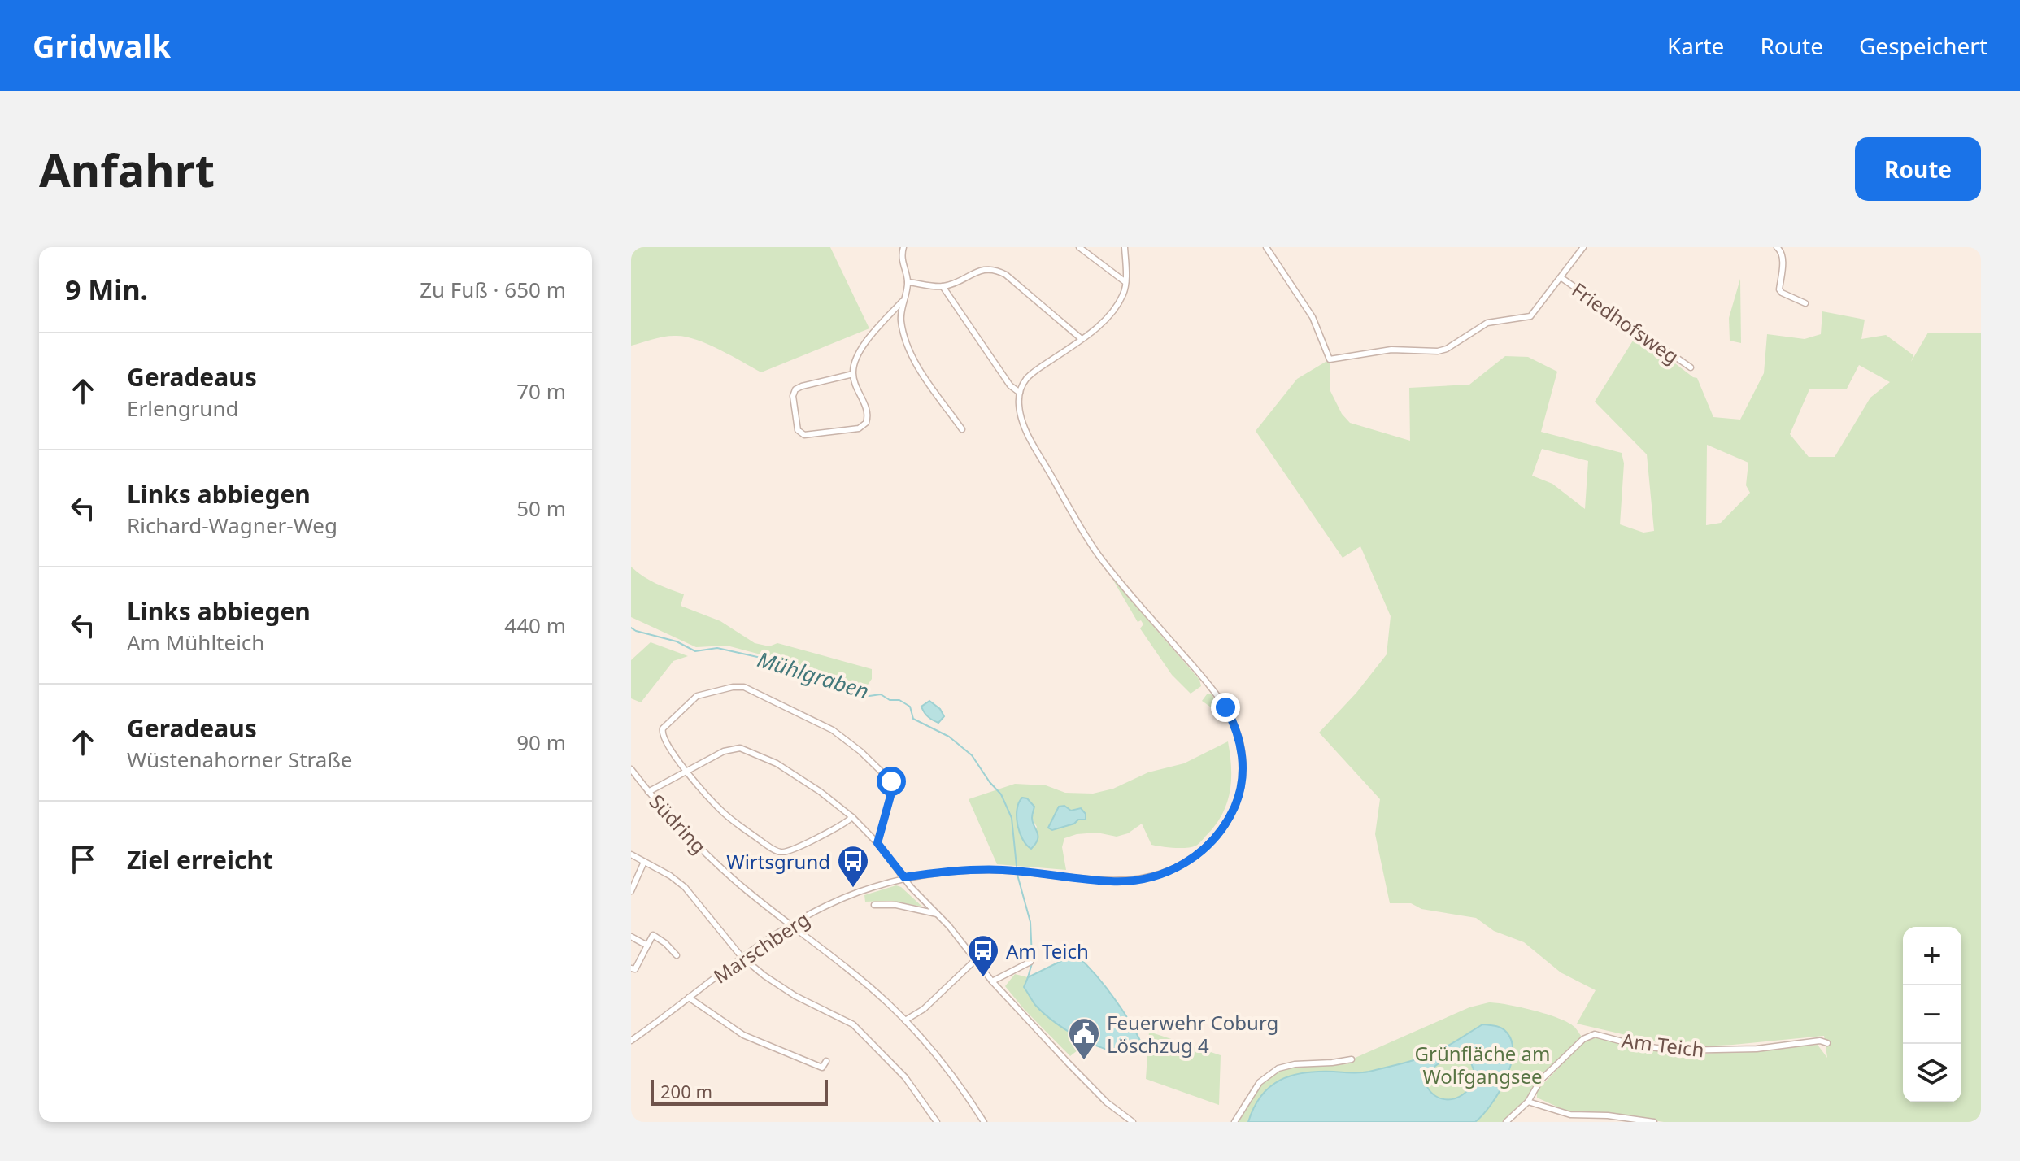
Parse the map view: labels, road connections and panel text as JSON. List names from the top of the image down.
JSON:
{
  "streets": {
    "street": [
      "Friedhofsweg",
      "Südring",
      "Marschberg",
      "Am Teich"
    ]
  },
  "crossings": [
    ["Südring", "Marschberg"]
  ],
  "water": ["Mühlgraben"],
  "parks": ["Grünfläche am Wolfgangsee"],
  "places": {
    "bus stop": ["Wirtsgrund", "Am Teich"],
    "public building": ["Feuerwehr Coburg Löschzug 4"]
  },
  "scale_bar": "200 m",
  "page": {
    "header": "Gridwalk",
    "nav": ["Karte", "Route", "Gespeichert"],
    "buttons": "Route",
    "title": "Anfahrt",
    "heading": ["9 Min.", "Zu Fuß · 650 m"],
    "list": [
      ["Geradeaus", "Erlengrund", "70 m"],
      ["Links abbiegen", "Richard-Wagner-Weg", "50 m"],
      ["Links abbiegen", "Am Mühlteich", "440 m"],
      ["Geradeaus", "Wüstenahorner Straße", "90 m"],
      "Ziel erreicht"
    ],
    "map_buttons": ["+", "−"],
    "scale": "200 m"
  }
}
